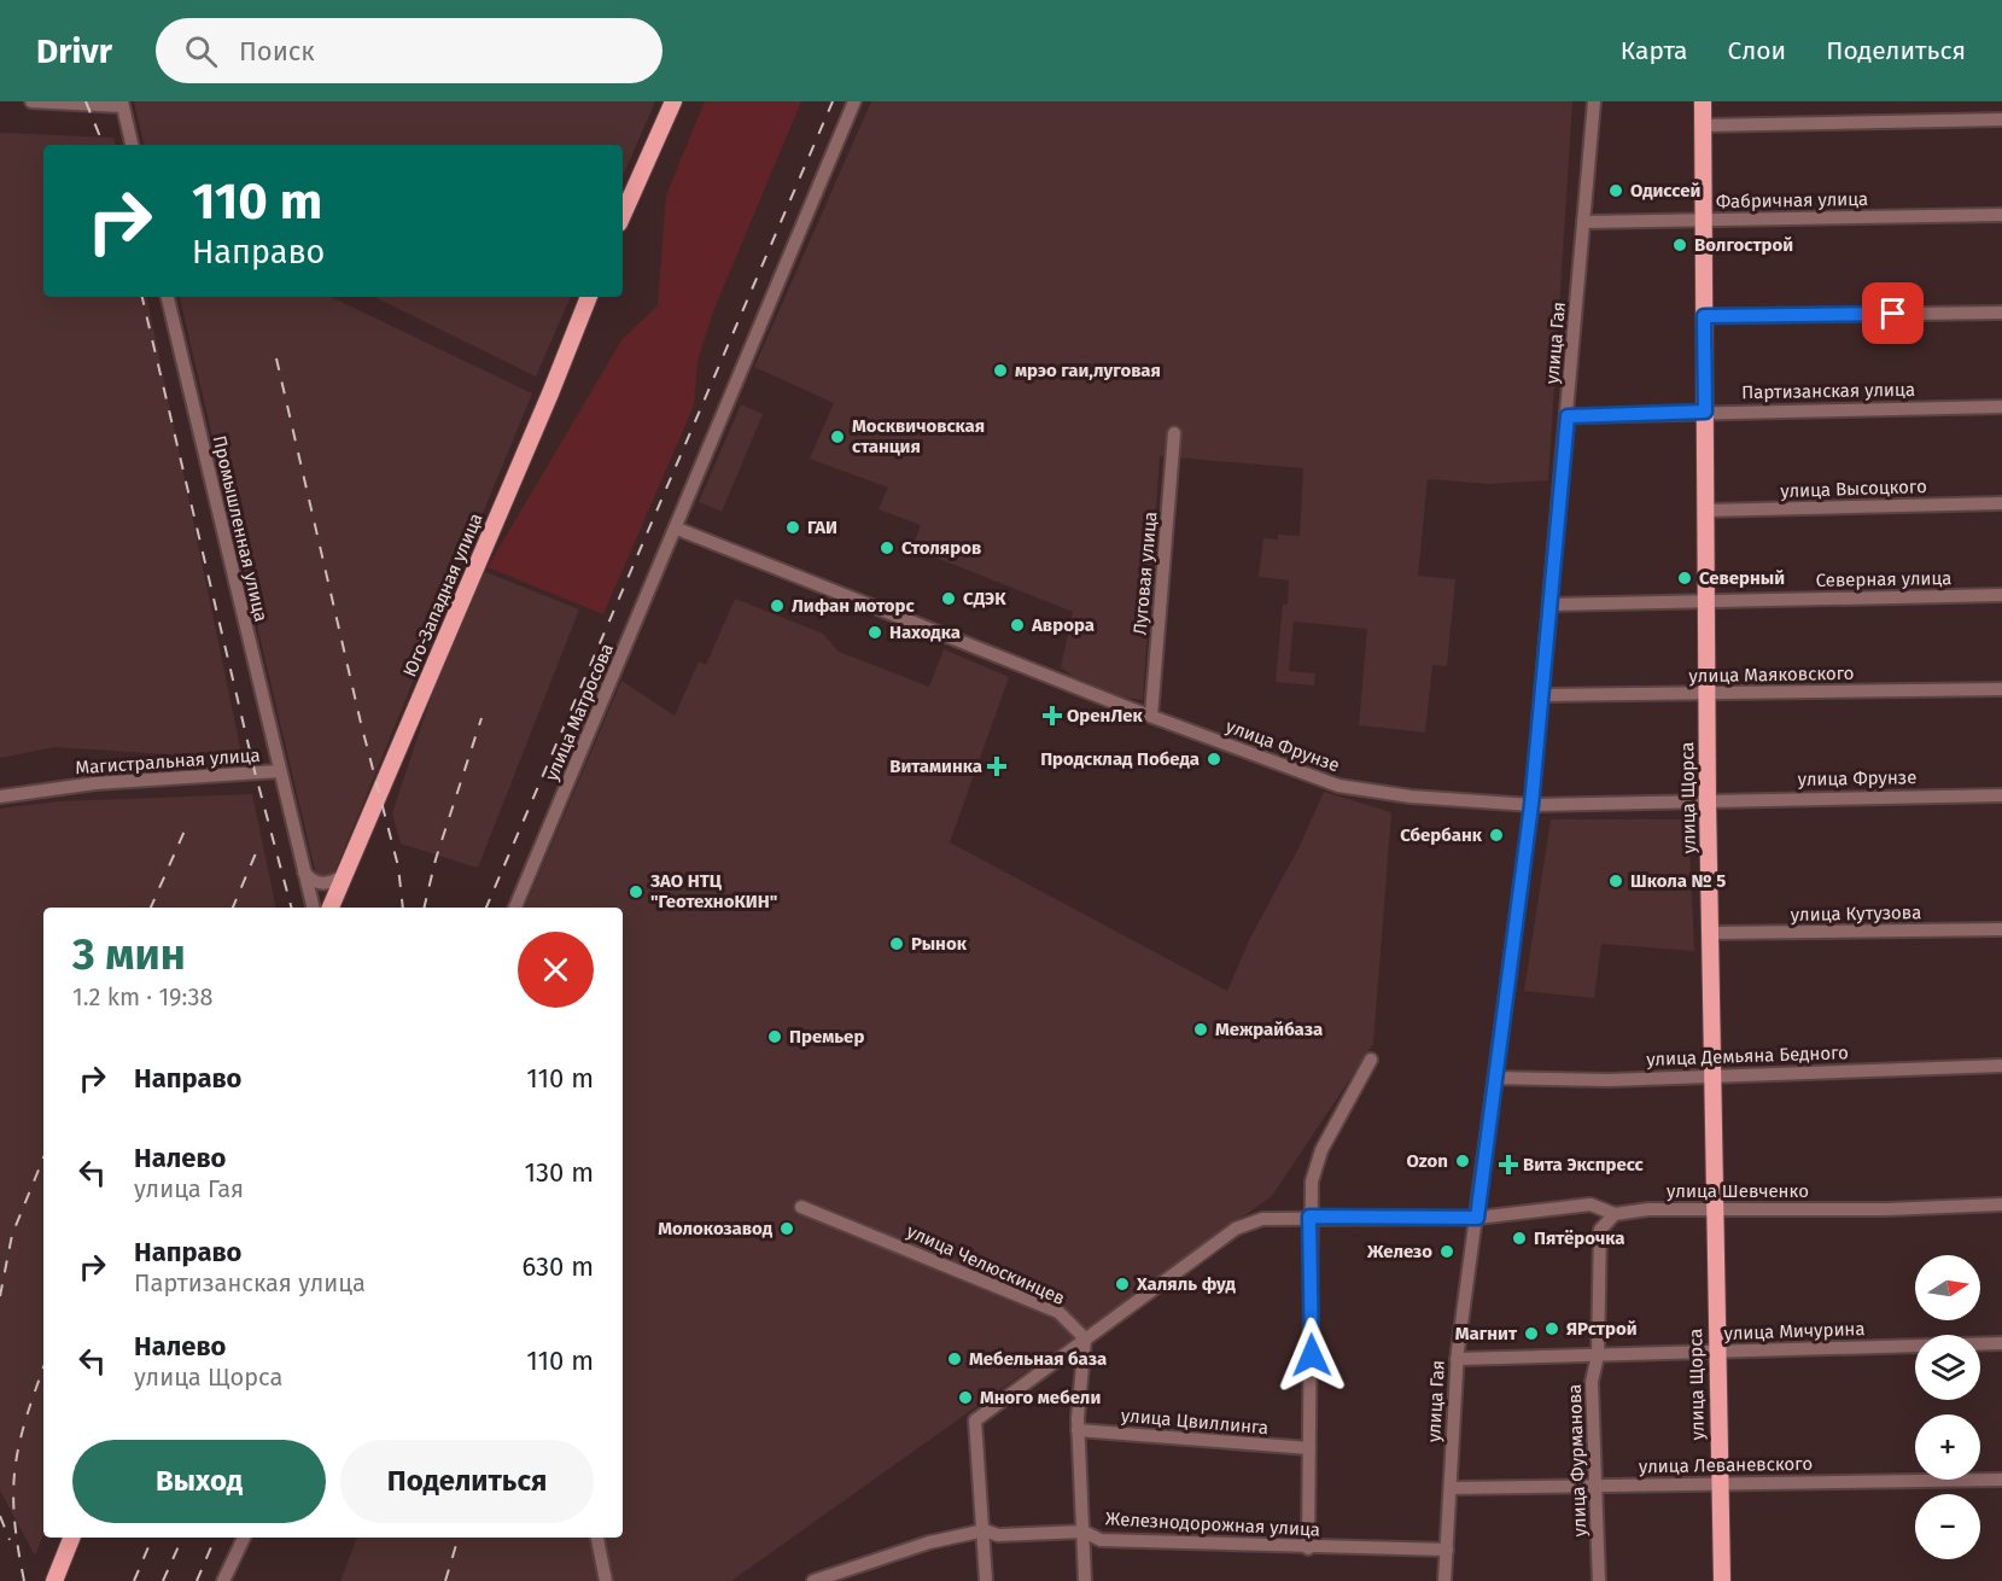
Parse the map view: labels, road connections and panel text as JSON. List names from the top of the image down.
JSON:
{
  "streets": {
    "main road": ["Юго-Западная улица", "улица Щорса"],
    "street": [
      "Фабричная улица",
      "улица Гая",
      "Партизанская улица",
      "улица Высоцкого",
      "Промышленная улица",
      "Луговая улица",
      "Северная улица",
      "улица Маяковского",
      "улица Матросова",
      "улица Фрунзе",
      "Магистральная улица",
      "улица Кутузова",
      "улица Демьяна Бедного",
      "улица Шевченко",
      "улица Челюскинцев",
      "улица Мичурина",
      "улица Цвиллинга",
      "улица Фурманова",
      "улица Леваневского",
      "Железнодорожная улица"
    ]
  },
  "crossings": [
    ["Фабричная улица", "улица Гая"],
    ["Фабричная улица", "улица Щорса"],
    ["улица Гая", "Партизанская улица"],
    ["улица Гая", "Северная улица"],
    ["улица Гая", "улица Маяковского"],
    ["улица Гая", "улица Фрунзе"],
    ["улица Гая", "улица Демьяна Бедного"],
    ["улица Гая", "улица Шевченко"],
    ["улица Гая", "улица Мичурина"],
    ["улица Гая", "улица Леваневского"],
    ["улица Гая", "Железнодорожная улица"],
    ["Партизанская улица", "улица Щорса"],
    ["улица Высоцкого", "улица Щорса"],
    ["Промышленная улица", "Магистральная улица"],
    ["Луговая улица", "улица Фрунзе"],
    ["Северная улица", "улица Щорса"],
    ["улица Маяковского", "улица Щорса"],
    ["улица Матросова", "улица Фрунзе"],
    ["улица Фрунзе", "улица Щорса"],
    ["улица Щорса", "улица Кутузова"],
    ["улица Щорса", "улица Демьяна Бедного"],
    ["улица Щорса", "улица Шевченко"],
    ["улица Щорса", "улица Мичурина"],
    ["улица Щорса", "улица Леваневского"],
    ["улица Шевченко", "улица Челюскинцев"],
    ["улица Шевченко", "улица Фурманова"],
    ["улица Шевченко", "Железнодорожная улица"],
    ["улица Мичурина", "улица Фурманова"],
    ["улица Фурманова", "улица Леваневского"]
  ],
  "places": {
    "other": [
      "Одиссей",
      "Волгострой",
      "мрэо гаи,луговая",
      "Москвичовская станция",
      "ГАИ",
      "Столяров",
      "Северный",
      "СДЭК",
      "Лифан моторс",
      "Аврора",
      "Находка",
      "Продсклад Победа",
      "Сбербанк",
      "Школа № 5",
      "ЗАО НТЦ \"ГеотехноКИН\"",
      "Рынок",
      "Межрайбаза",
      "Премьер",
      "Ozon",
      "Молокозавод",
      "Пятёрочка",
      "Железо",
      "Халяль фуд",
      "ЯРстрой",
      "Магнит",
      "Мебельная база",
      "Много мебели"
    ],
    "health": ["ОренЛек", "Витаминка", "Вита Экспресс"]
  },
  "north": "right",
  "page": {
    "header": "Drivr",
    "search": "Поиск",
    "nav": ["Карта", "Слои", "Поделиться"],
    "turn": ["110 m", "Направо"],
    "heading": ["3 мин", "1.2 km · 19:38"],
    "list": [
      {
        "name": "Направо",
        "value": "110 m"
      },
      {
        "name": "Налево",
        "note": "улица Гая",
        "value": "130 m"
      },
      {
        "name": "Направо",
        "note": "Партизанская улица",
        "value": "630 m"
      },
      {
        "name": "Налево",
        "note": "улица Щорса",
        "value": "110 m"
      }
    ],
    "map_buttons": ["+", "−"],
    "buttons": ["Выход", "Поделиться"]
  }
}
